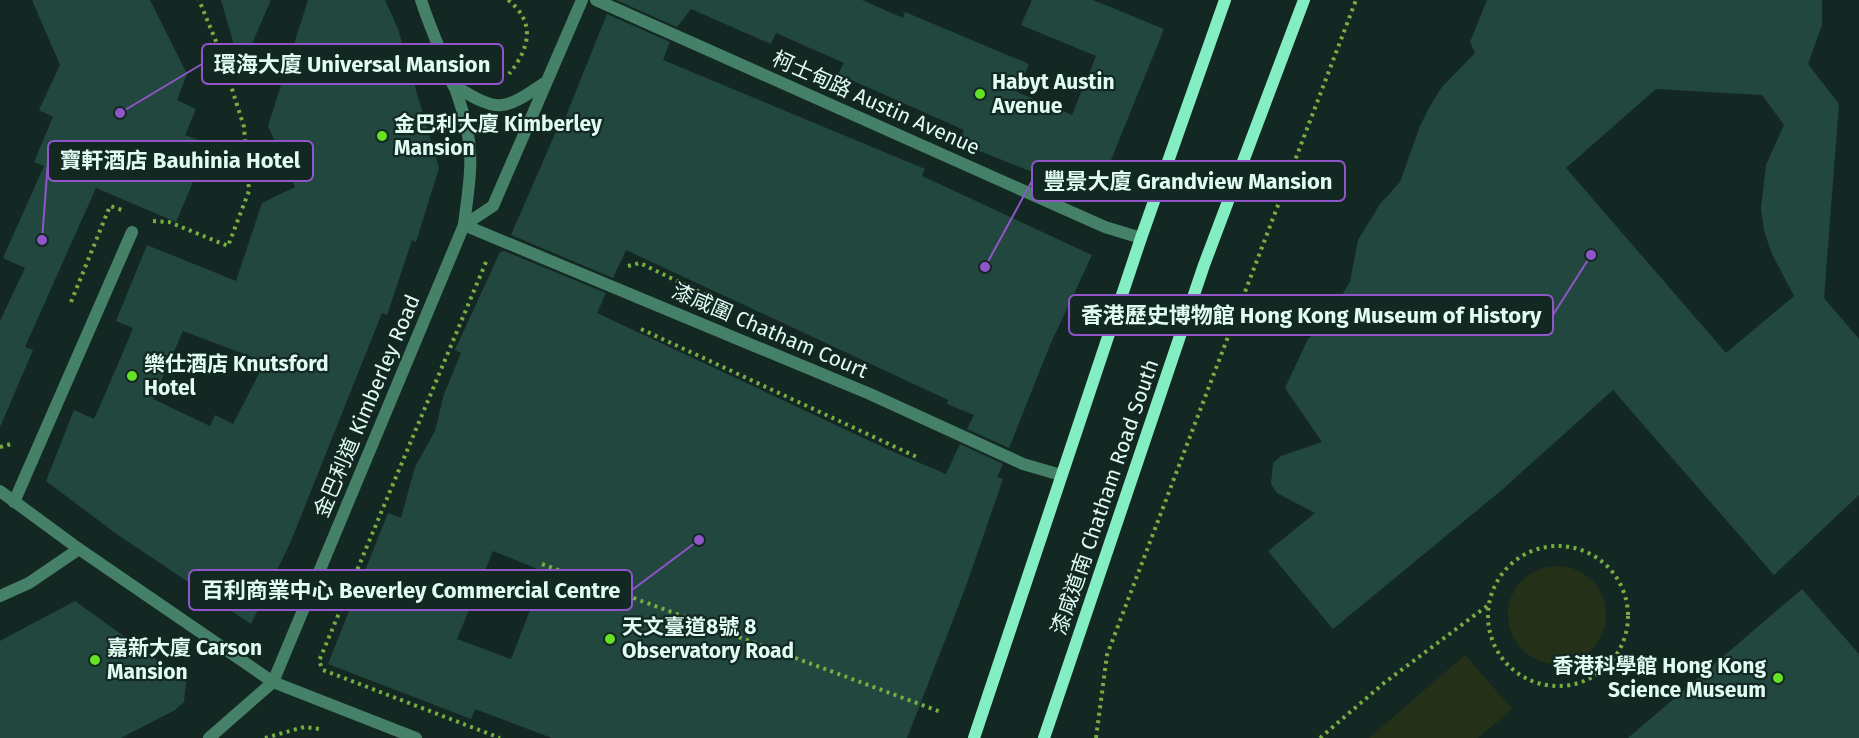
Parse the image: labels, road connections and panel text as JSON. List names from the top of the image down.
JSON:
{
  "streets": {
    "main road": ["漆咸道南 Chatham Road South"],
    "street": ["柯士甸路 Austin Avenue", "漆咸圍 Chatham Court", "金巴利道 Kimberley Road"]
  },
  "crossings": [
    ["漆咸圍 Chatham Court", "金巴利道 Kimberley Road"]
  ],
  "places": [
    "Habyt Austin Avenue",
    "環海大廈 Universal Mansion",
    "金巴利大廈 Kimberley Mansion",
    "寶軒酒店 Bauhinia Hotel",
    "香港歷史博物館 Hong Kong Museum of History",
    "豐景大廈 Grandview Mansion",
    "樂仕酒店 Knutsford Hotel",
    "百利商業中心 Beverley Commercial Centre",
    "天文臺道8號 8 Observatory Road",
    "嘉新大廈 Carson Mansion",
    "香港科學館 Hong Kong Science Museum"
  ]
}
